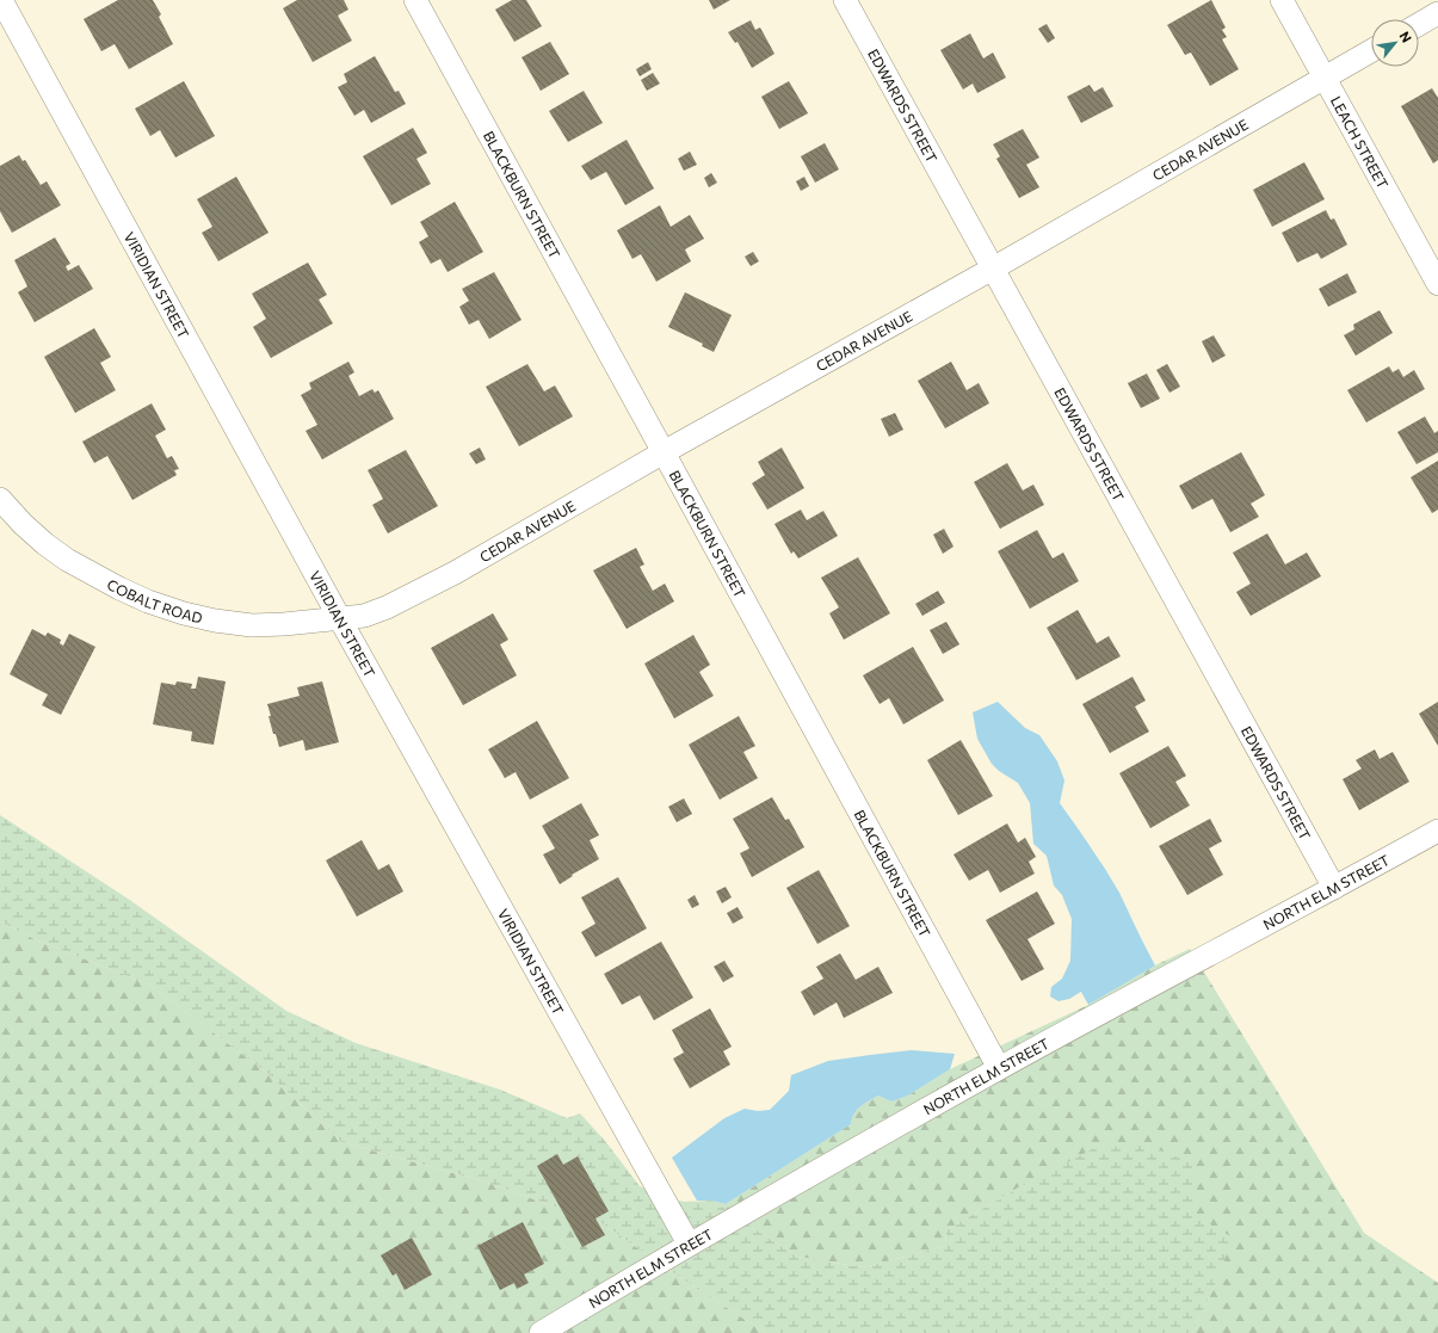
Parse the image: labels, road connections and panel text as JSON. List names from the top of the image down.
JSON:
{
  "streets": {
    "street": [
      "EDWARDS STREET",
      "LEACH STREET",
      "CEDAR AVENUE",
      "BLACKBURN STREET",
      "VIRIDIAN STREET",
      "COBALT ROAD",
      "NORTH ELM STREET"
    ]
  },
  "crossings": [
    ["EDWARDS STREET", "CEDAR AVENUE"],
    ["EDWARDS STREET", "NORTH ELM STREET"],
    ["LEACH STREET", "CEDAR AVENUE"],
    ["CEDAR AVENUE", "BLACKBURN STREET"],
    ["CEDAR AVENUE", "VIRIDIAN STREET"],
    ["CEDAR AVENUE", "COBALT ROAD"],
    ["BLACKBURN STREET", "NORTH ELM STREET"],
    ["VIRIDIAN STREET", "COBALT ROAD"],
    ["VIRIDIAN STREET", "NORTH ELM STREET"]
  ],
  "north": "top right"
}
